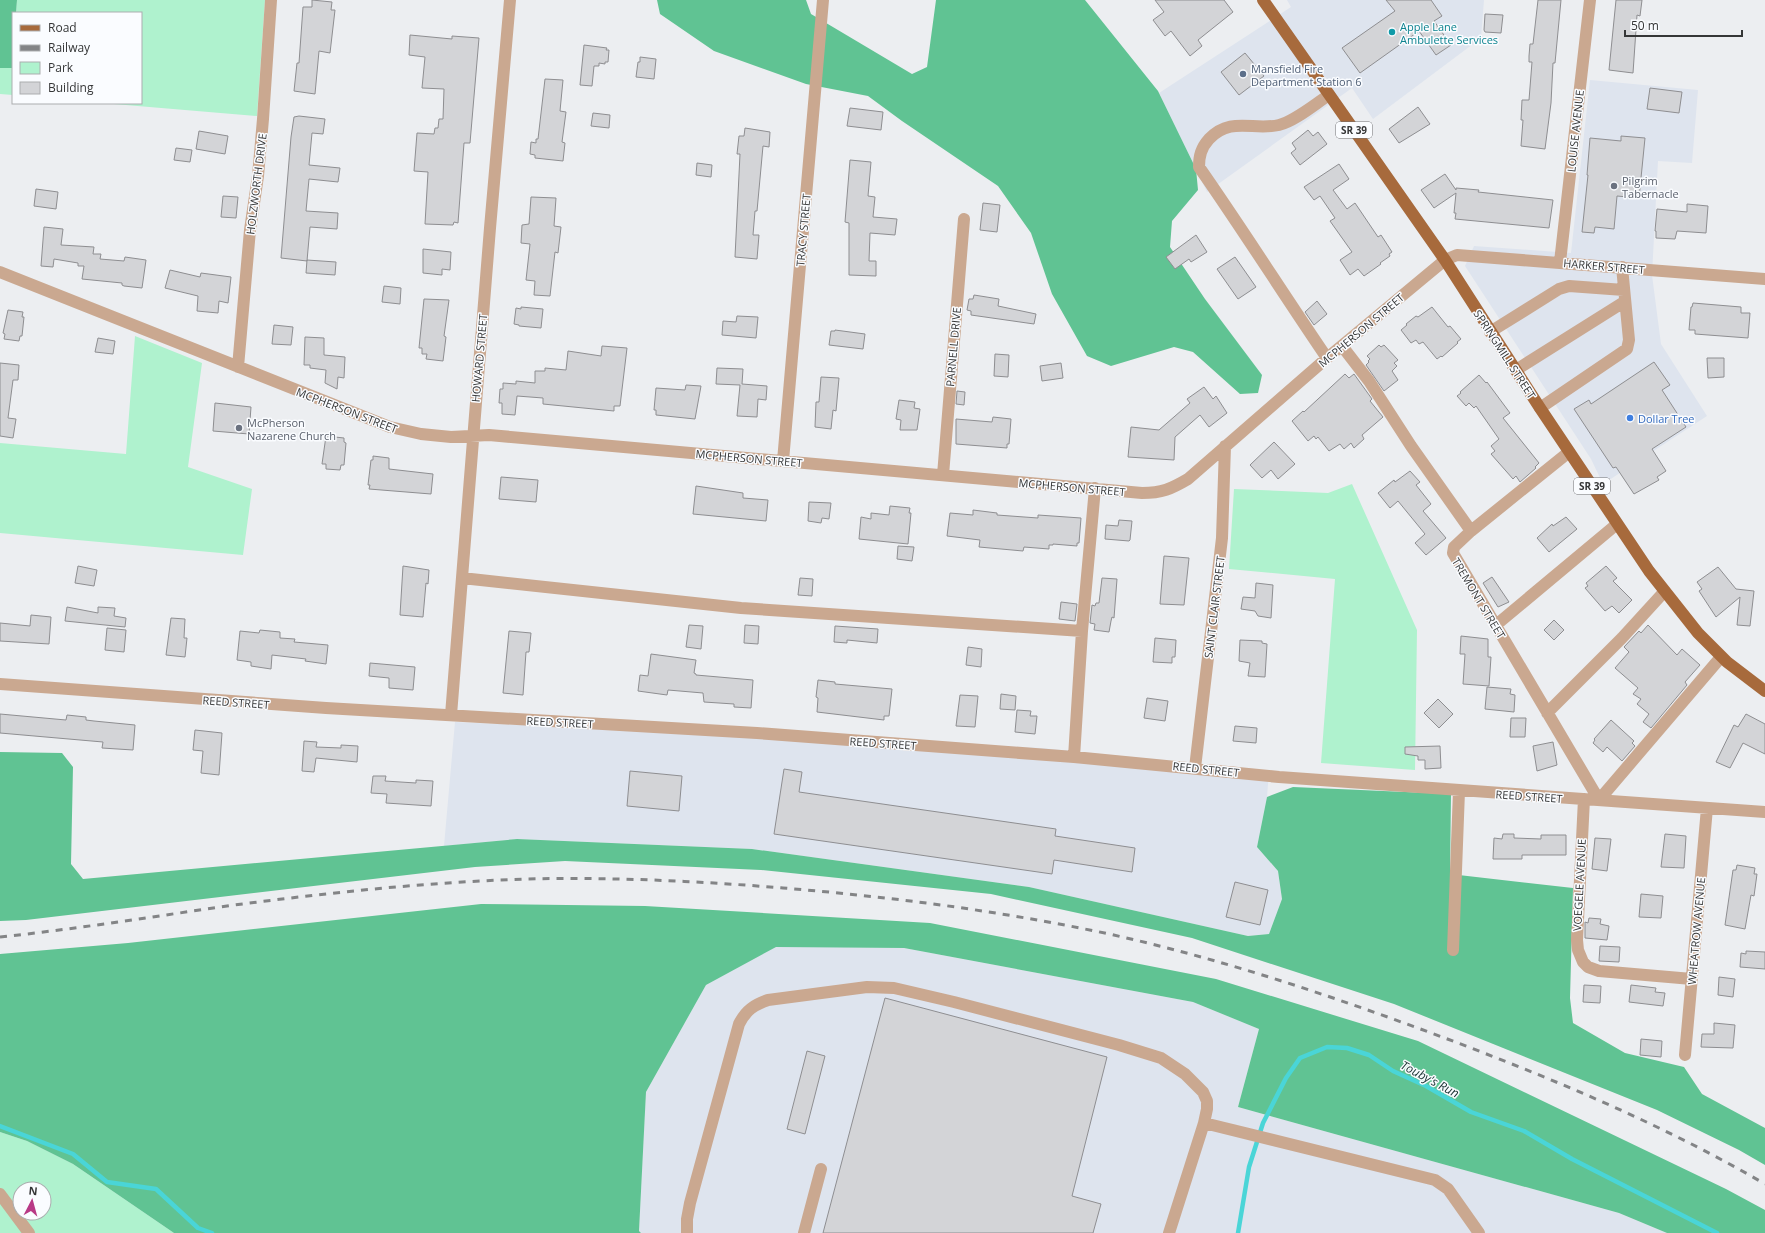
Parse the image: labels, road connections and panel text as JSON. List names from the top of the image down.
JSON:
{
  "streets": {
    "main road": ["SR 39", "SPRINGMILL STREET"],
    "street": [
      "LOUISE AVENUE",
      "HOLZWORTH DRIVE",
      "TRACY STREET",
      "HARKER STREET",
      "MCPHERSON STREET",
      "PARNELL DRIVE",
      "HOWARD STREET",
      "TREMONT STREET",
      "SAINT CLAIR STREET",
      "REED STREET",
      "VOEGELE AVENUE",
      "WHEATROW AVENUE"
    ]
  },
  "crossings": [
    ["LOUISE AVENUE", "HARKER STREET"],
    ["HOLZWORTH DRIVE", "MCPHERSON STREET"],
    ["TRACY STREET", "MCPHERSON STREET"],
    ["HARKER STREET", "MCPHERSON STREET"],
    ["HARKER STREET", "SPRINGMILL STREET"],
    ["MCPHERSON STREET", "PARNELL DRIVE"],
    ["MCPHERSON STREET", "SPRINGMILL STREET"],
    ["MCPHERSON STREET", "HOWARD STREET"],
    ["MCPHERSON STREET", "SAINT CLAIR STREET"],
    ["HOWARD STREET", "REED STREET"],
    ["TREMONT STREET", "REED STREET"],
    ["SAINT CLAIR STREET", "REED STREET"],
    ["REED STREET", "VOEGELE AVENUE"],
    ["REED STREET", "WHEATROW AVENUE"],
    ["VOEGELE AVENUE", "WHEATROW AVENUE"]
  ],
  "water": ["Touby's Run"],
  "places": [
    "Apple Lane Ambulette Services",
    "Mansfield Fire Department Station 6",
    "Pilgrim Tabernacle",
    "Dollar Tree",
    "McPherson Nazarene Church"
  ],
  "legend": [
    "Road",
    "Railway",
    "Park",
    "Building"
  ],
  "scale_bar": "50 m",
  "north": "top"
}
